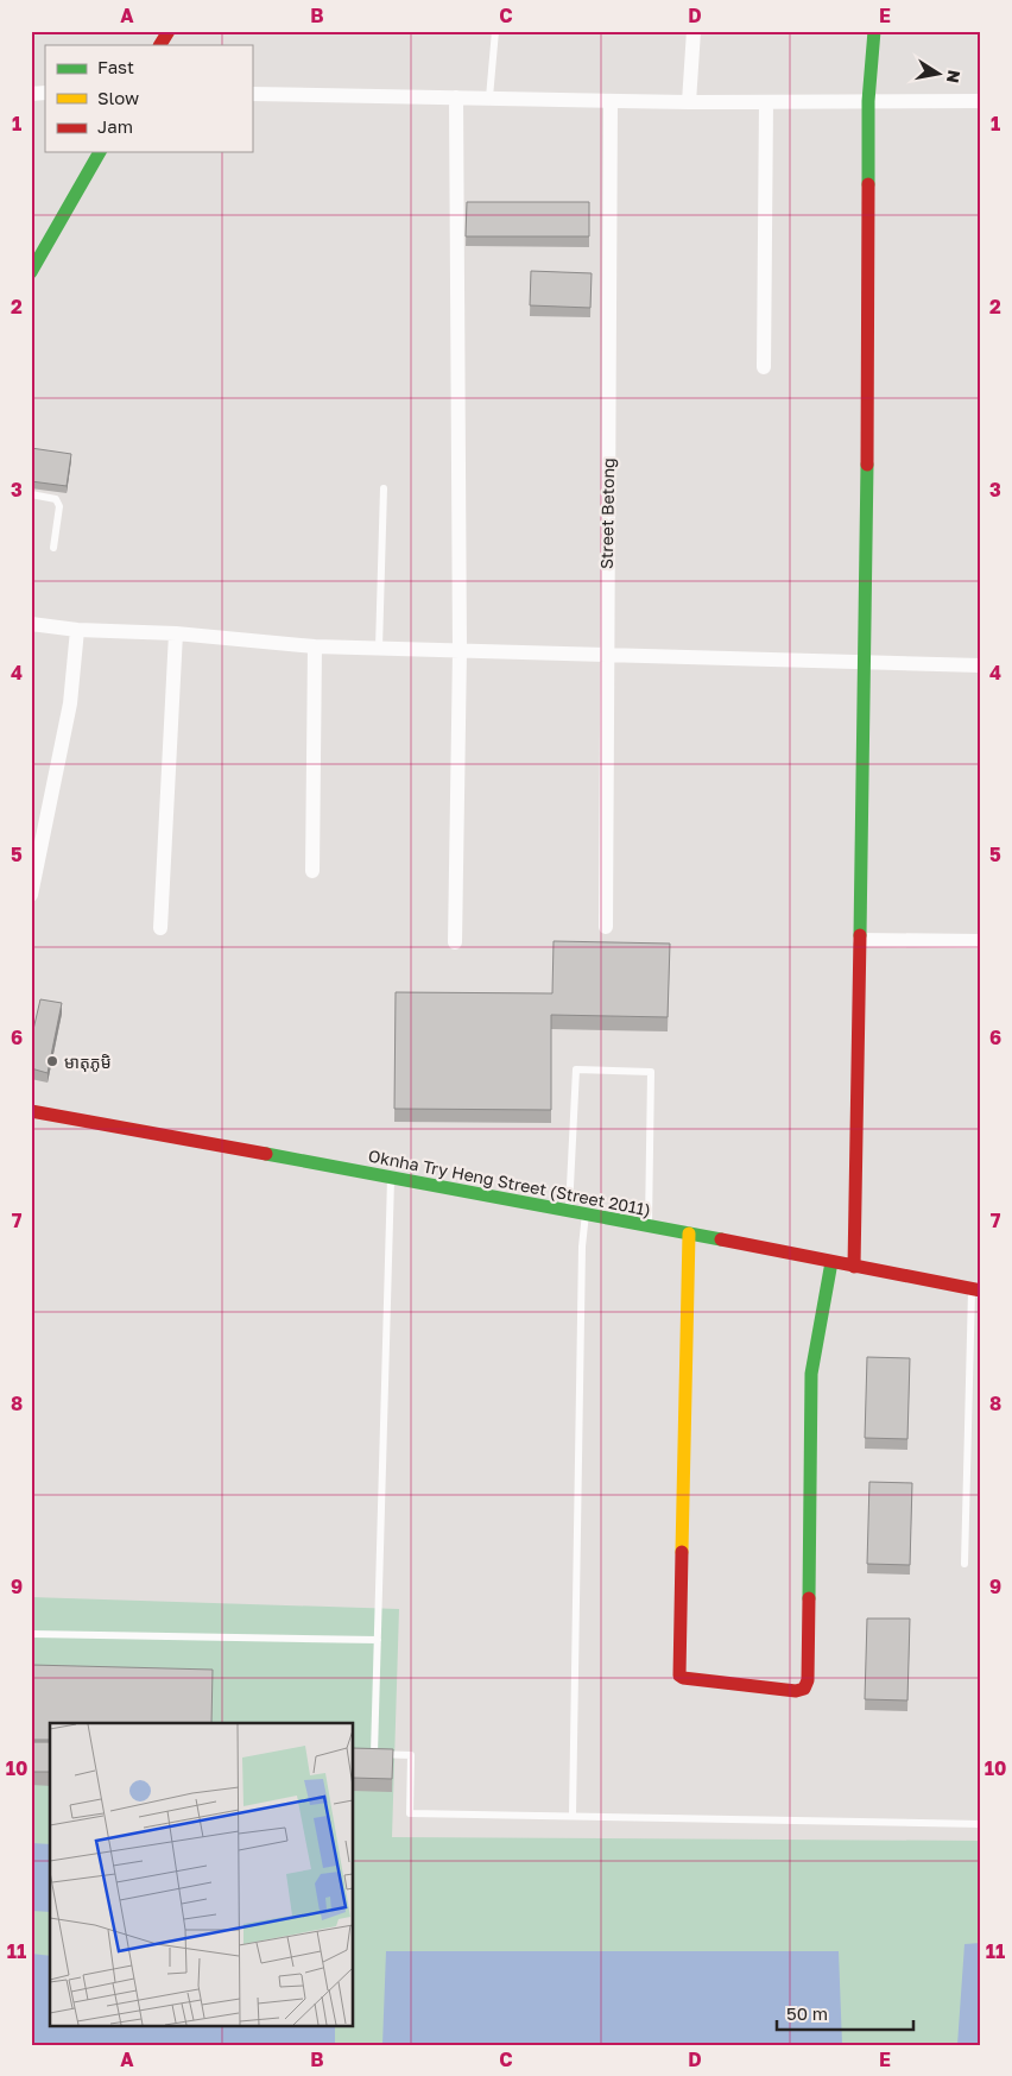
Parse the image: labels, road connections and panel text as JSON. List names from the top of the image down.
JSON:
{
  "streets": {
    "street": ["Street Betong", "Oknha Try Heng Street (Street 2011)"]
  },
  "places": ["មាតុភូមិ"],
  "legend": ["Fast", "Slow", "Jam"],
  "scale_bar": "50 m",
  "north": "right",
  "grid": {
    "columns": [
      "A",
      "B",
      "C",
      "D",
      "E"
    ],
    "rows": [
      "1",
      "2",
      "3",
      "4",
      "5",
      "6",
      "7",
      "8",
      "9",
      "10",
      "11"
    ]
  }
}
